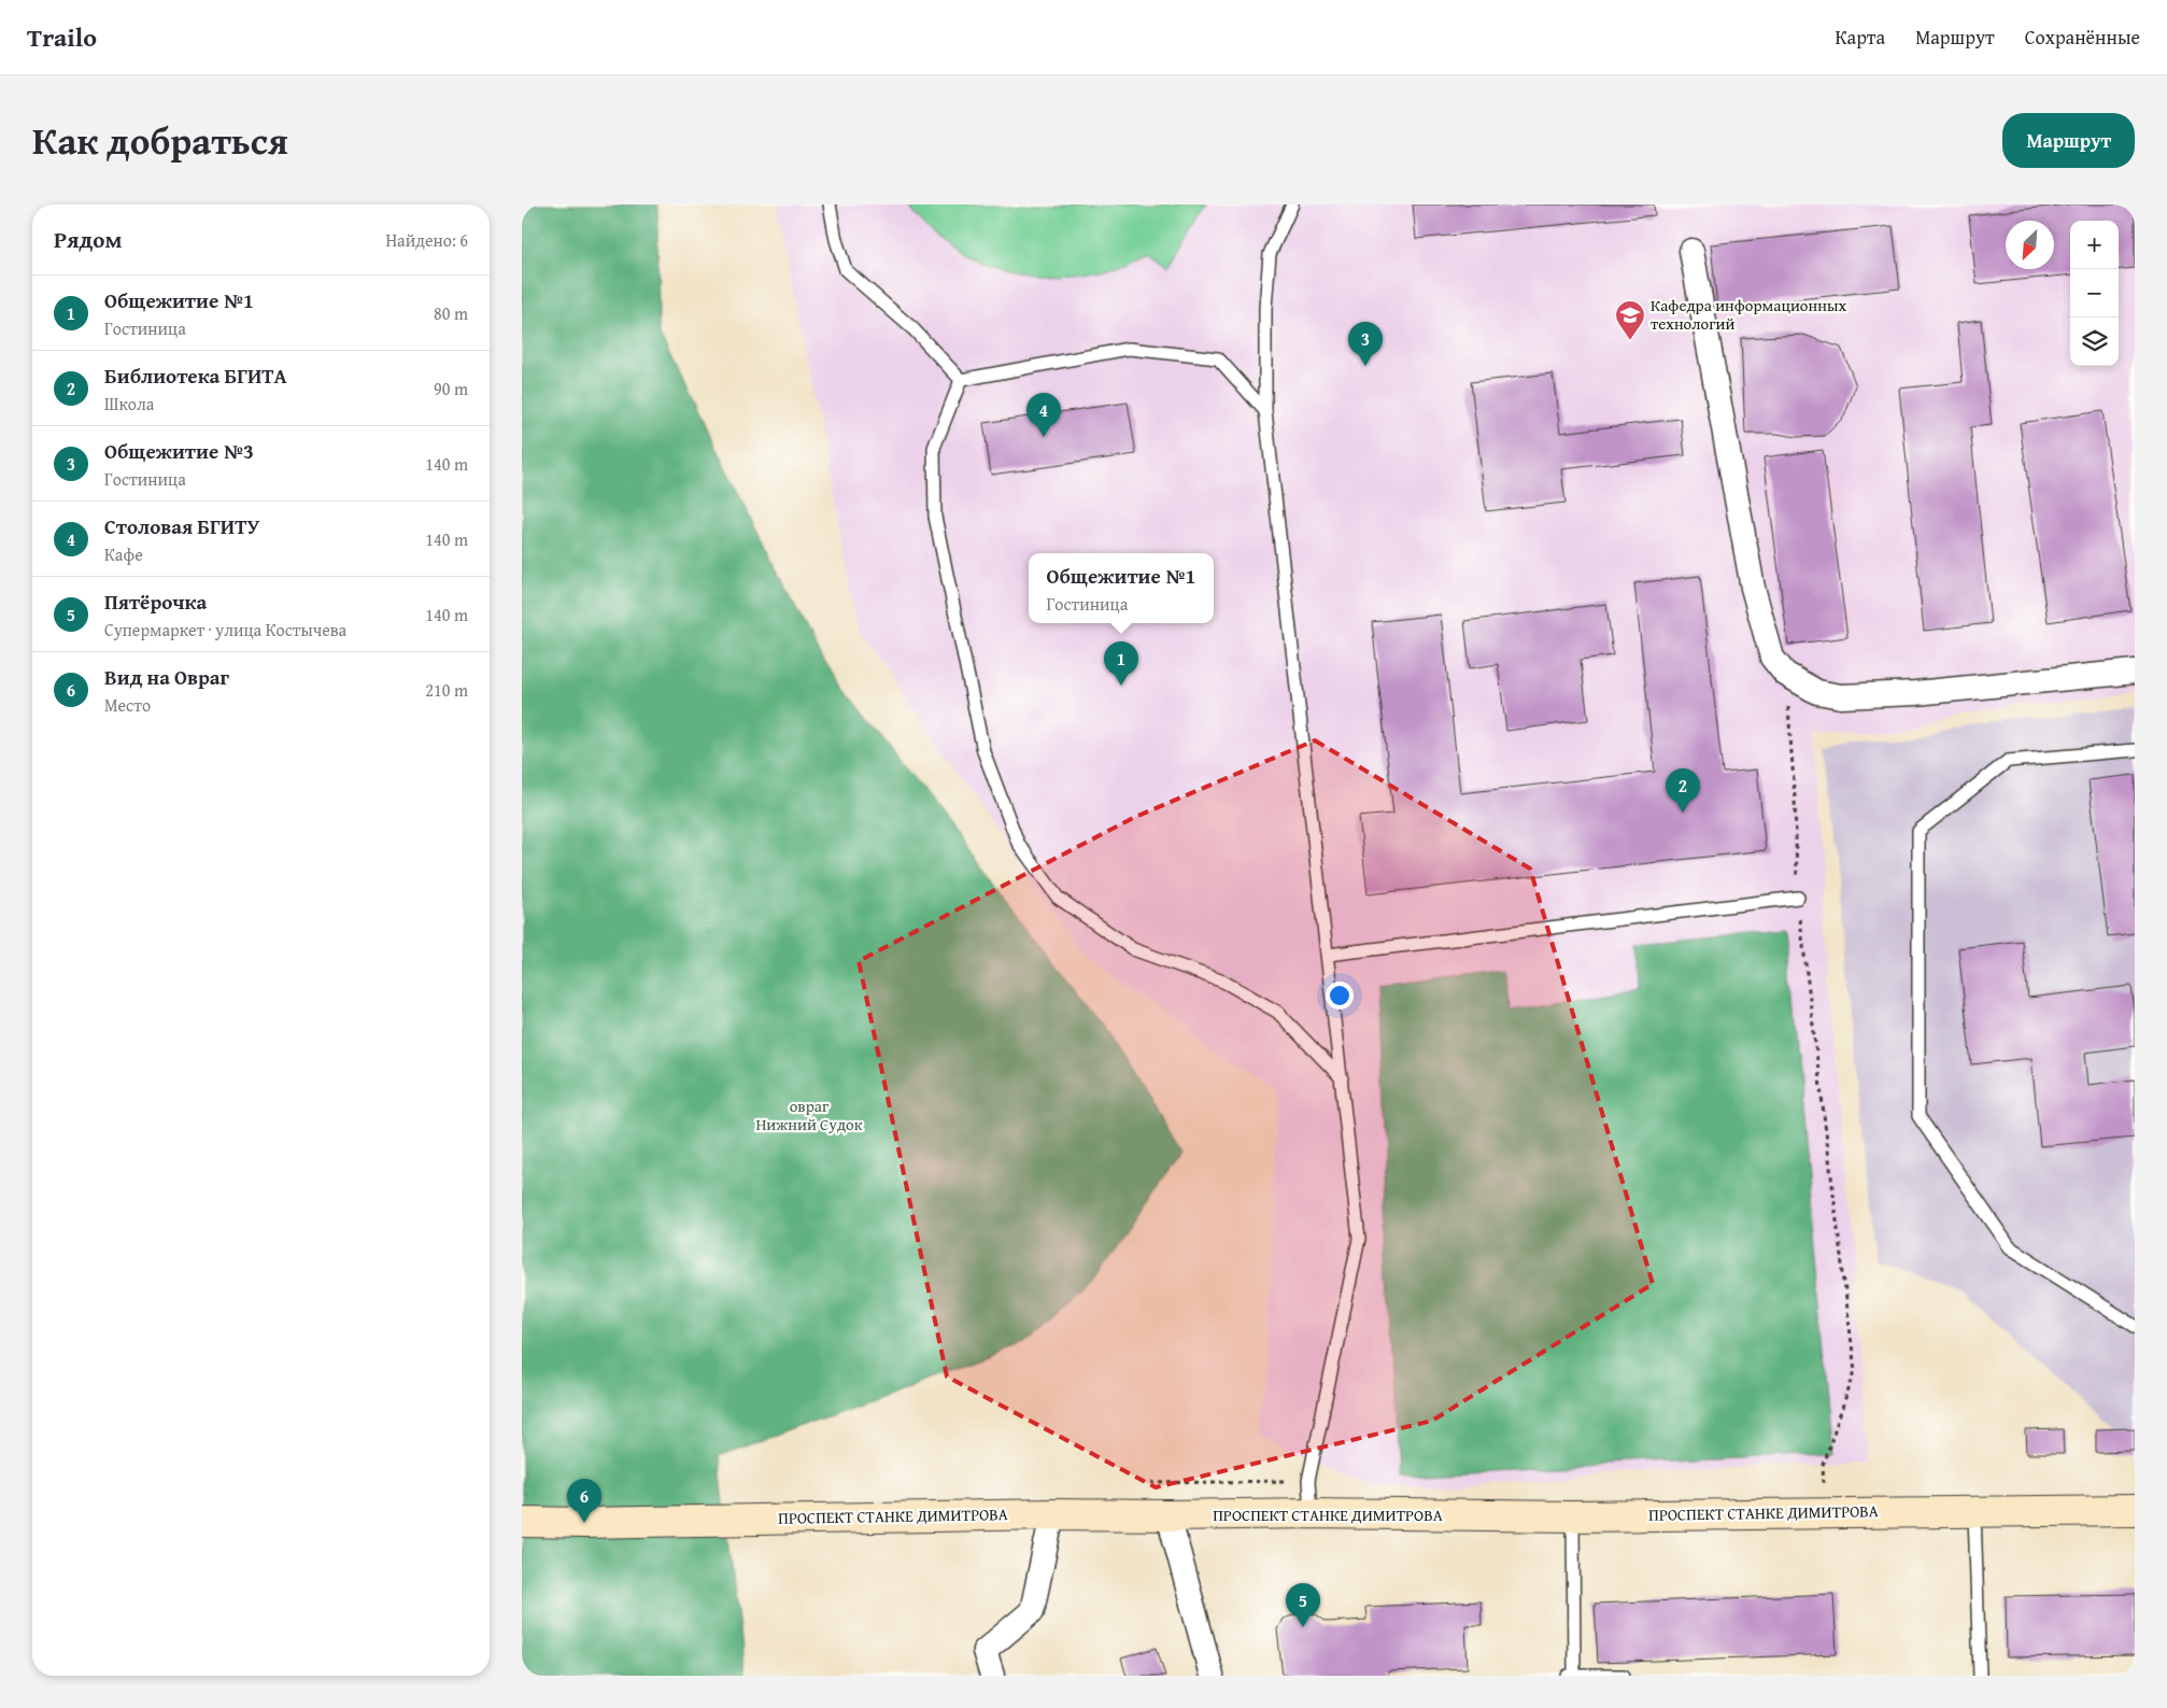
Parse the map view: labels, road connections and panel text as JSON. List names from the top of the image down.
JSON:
{
  "streets": {
    "main road": ["ПРОСПЕКТ СТАНКЕ ДИМИТРОВА"]
  },
  "parks": ["овраг Нижний Судок"],
  "places": {
    "school or university": ["Кафедра информационных технологий"]
  },
  "north": "bottom left",
  "page": {
    "header": "Trailo",
    "nav": ["Карта", "Маршрут", "Сохранённые"],
    "title": "Как добраться",
    "buttons": "Маршрут",
    "heading": ["Рядом", "Найдено: 6"],
    "map_buttons": ["+", "−"],
    "list": [
      {
        "mark": "1",
        "name": "Общежитие №1",
        "note": "Гостиница",
        "value": "80 m"
      },
      {
        "mark": "2",
        "name": "Библиотека БГИТА",
        "note": "Школа",
        "value": "90 m"
      },
      {
        "mark": "3",
        "name": "Общежитие №3",
        "note": "Гостиница",
        "value": "140 m"
      },
      {
        "mark": "4",
        "name": "Столовая БГИТУ",
        "note": "Кафе",
        "value": "140 m"
      },
      {
        "mark": "5",
        "name": "Пятёрочка",
        "note": "Супермаркет · улица Костычева",
        "value": "140 m"
      },
      {
        "mark": "6",
        "name": "Вид на Овраг",
        "note": "Место",
        "value": "210 m"
      }
    ],
    "pins": [
      "3",
      "4",
      "1",
      "2",
      "6",
      "5"
    ],
    "popup": ["Общежитие №1", "Гостиница"]
  }
}
